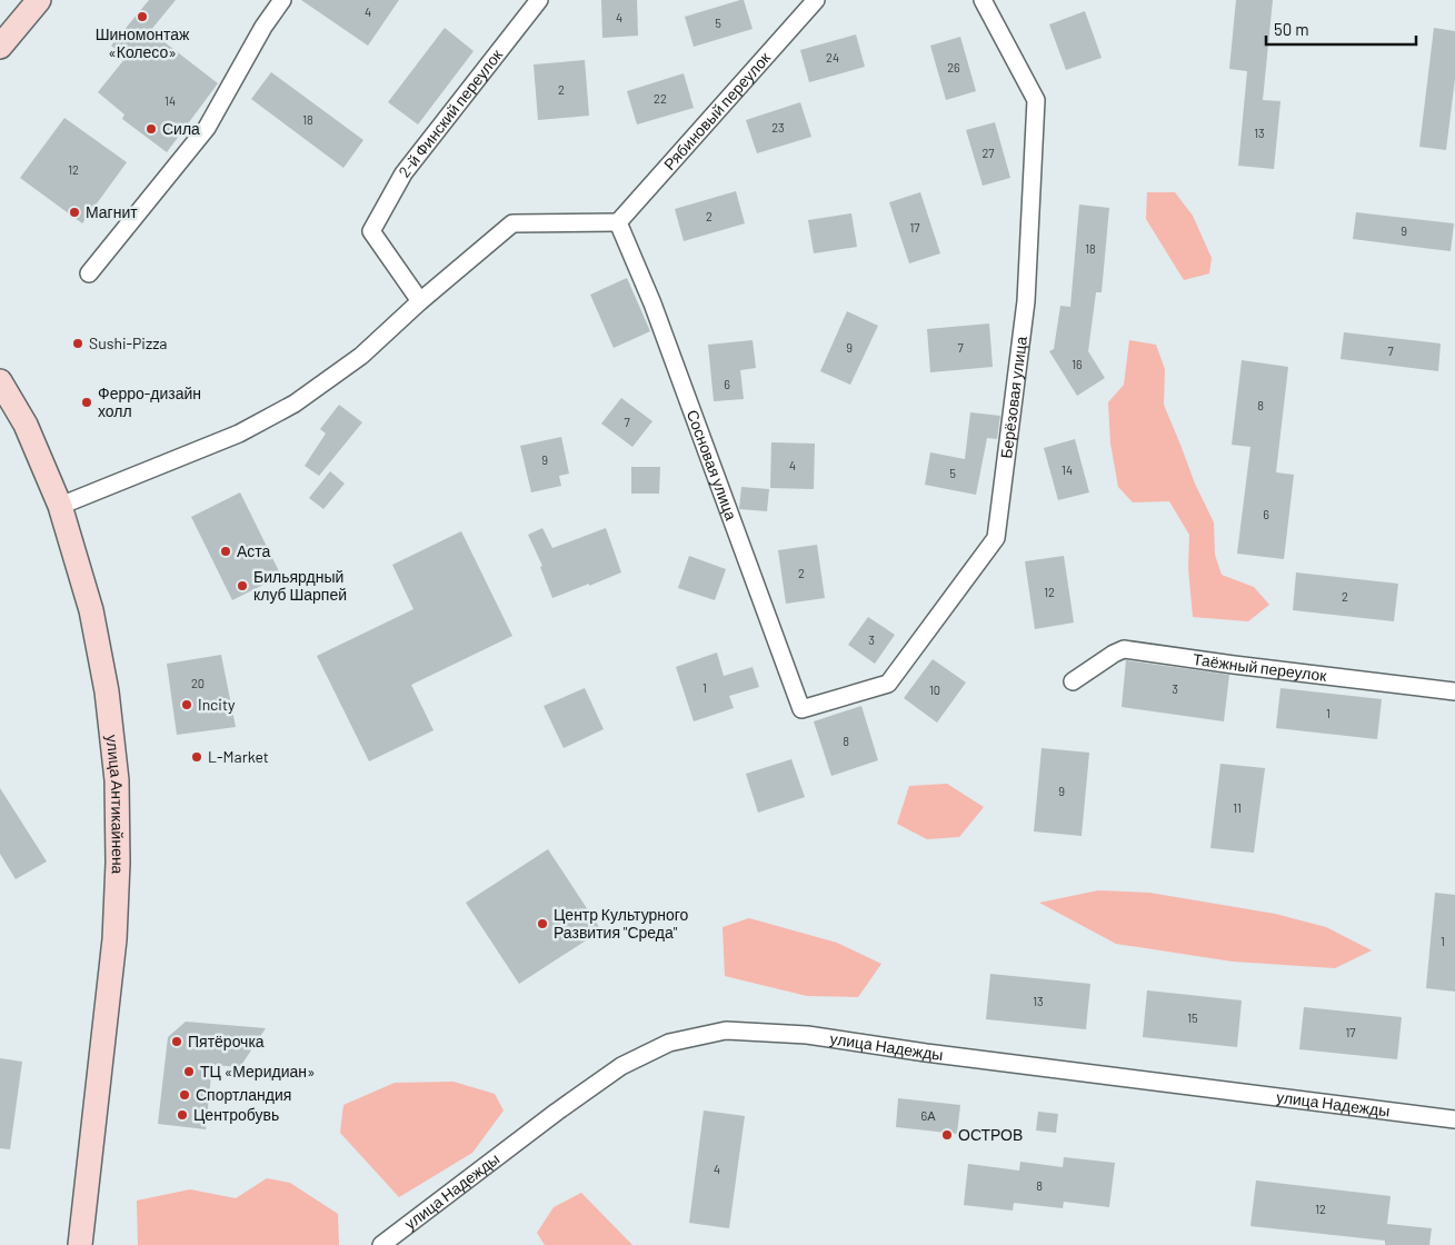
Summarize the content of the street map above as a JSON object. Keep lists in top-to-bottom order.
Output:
{
  "streets": {
    "main road": ["улица Антикайнена"],
    "street": [
      "Рябиновый переулок",
      "2-й Финский переулок",
      "Берёзовая улица",
      "Сосновая улица",
      "Таёжный переулок",
      "улица Надежды"
    ]
  },
  "crossings": [
    ["Рябиновый переулок", "Сосновая улица"],
    ["Берёзовая улица", "Сосновая улица"]
  ],
  "places": [
    "Шиномонтаж «Колесо»",
    "Сила",
    "Магнит",
    "Sushi-Pizza",
    "Ферро-дизайн холл",
    "Аста",
    "Бильярдный клуб Шарпей",
    "Incity",
    "L-Market",
    "Центр Культурного Развития \"Среда\"",
    "Пятёрочка",
    "ТЦ «Меридиан»",
    "Спортландия",
    "Центробувь",
    "ОСТРОВ"
  ],
  "house_numbers": [
    "4",
    "4",
    "5",
    "24",
    "26",
    "2",
    "22",
    "14",
    "18",
    "23",
    "13",
    "27",
    "12",
    "2",
    "17",
    "9",
    "18",
    "9",
    "7",
    "7",
    "16",
    "6",
    "8",
    "7",
    "9",
    "4",
    "14",
    "5",
    "6",
    "2",
    "12",
    "2",
    "3",
    "20",
    "1",
    "3",
    "10",
    "1",
    "8",
    "9",
    "11",
    "1",
    "13",
    "15",
    "17",
    "6А",
    "4",
    "8",
    "12"
  ],
  "scale_bar": "50 m"
}
